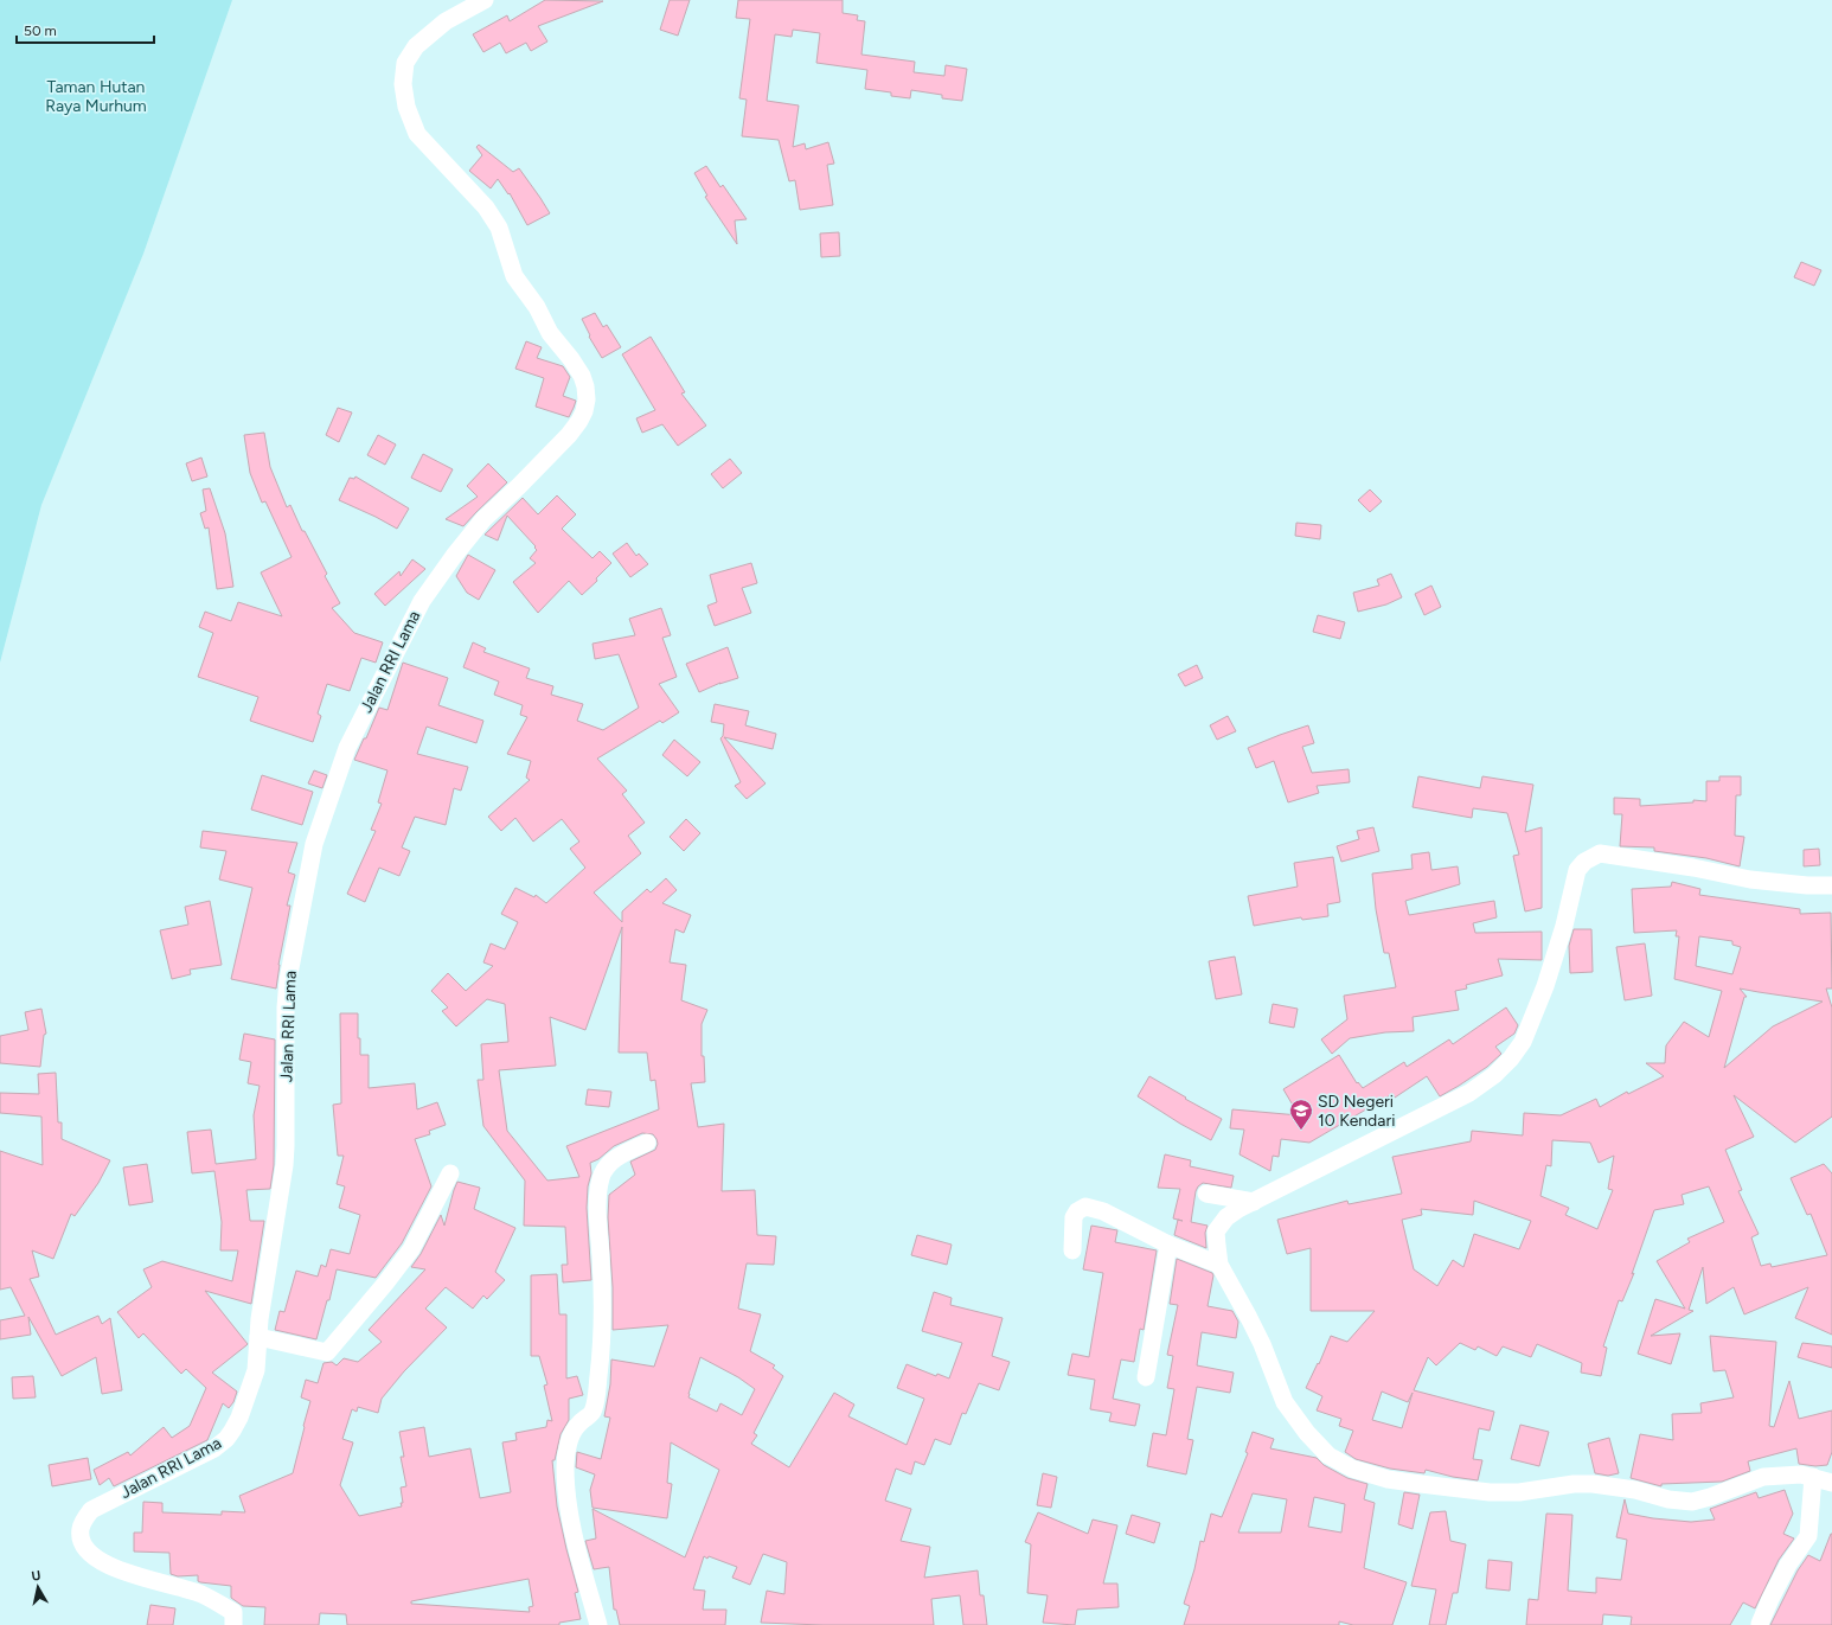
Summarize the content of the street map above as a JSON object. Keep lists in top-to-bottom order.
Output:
{
  "streets": {
    "street": ["Jalan RRI Lama"]
  },
  "parks": ["Taman Hutan Raya Murhum"],
  "places": {
    "school or university": ["SD Negeri 10 Kendari"]
  },
  "scale_bar": "50 m",
  "north": "top"
}
